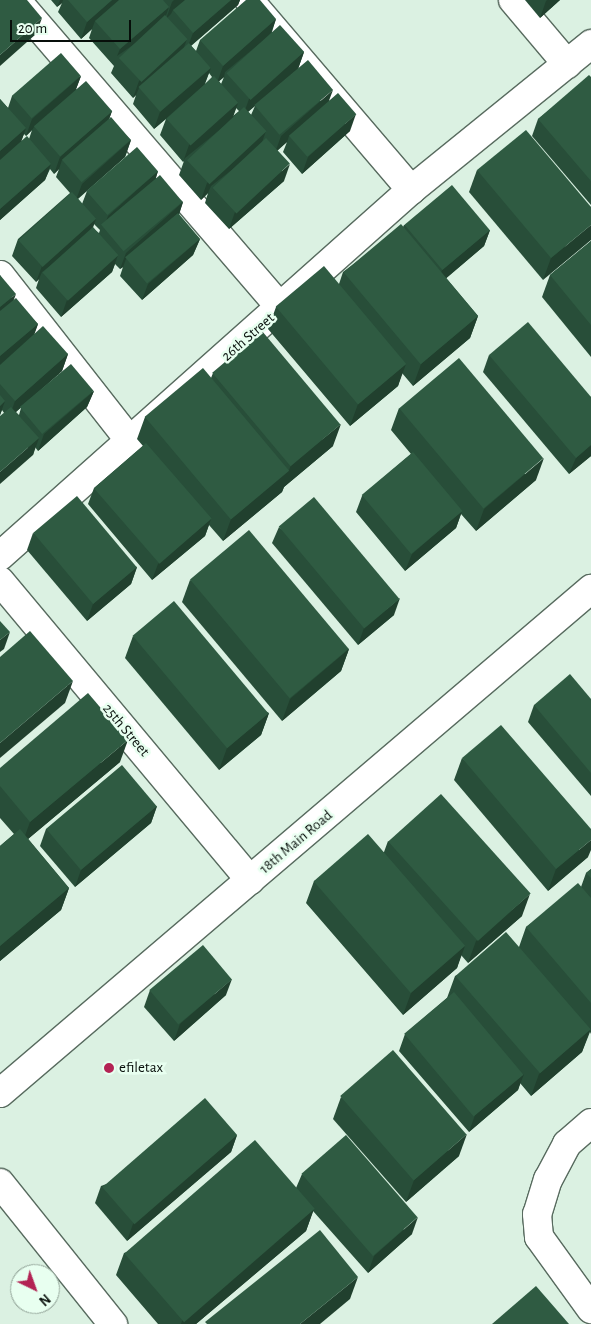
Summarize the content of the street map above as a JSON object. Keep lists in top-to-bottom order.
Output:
{
  "streets": {
    "street": ["26th Street", "25th Street", "18th Main Road"]
  },
  "crossings": [
    ["25th Street", "18th Main Road"]
  ],
  "places": ["efiletax"],
  "scale_bar": "20 m",
  "north": "bottom right"
}
